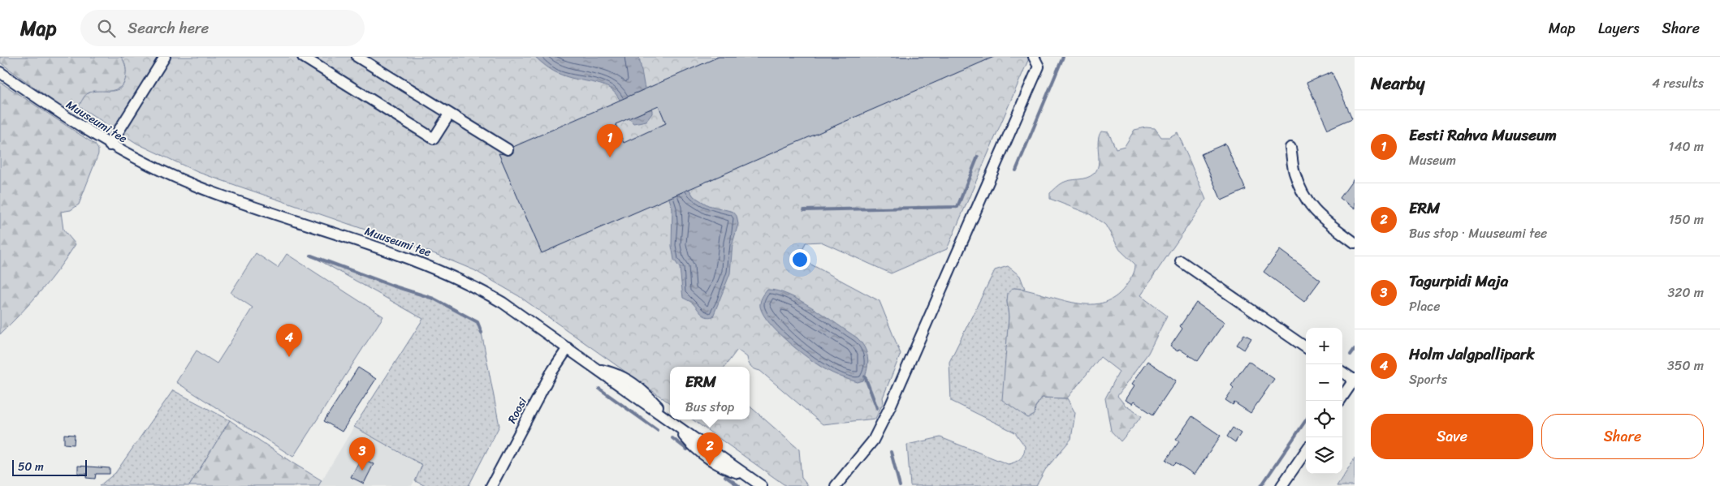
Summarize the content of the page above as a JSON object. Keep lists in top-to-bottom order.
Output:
{
  "streets": {
    "street": ["Muuseumi tee", "Roosi"]
  },
  "crossings": [
    ["Muuseumi tee", "Roosi"]
  ],
  "scale_bar": "50 m",
  "page": {
    "header": "Map",
    "search": "Search here",
    "nav": ["Map", "Layers", "Share"],
    "heading": ["Nearby", "4 results"],
    "list": [
      {
        "mark": "1",
        "name": "Eesti Rahva Muuseum",
        "note": "Museum",
        "value": "140 m"
      },
      {
        "mark": "2",
        "name": "ERM",
        "note": "Bus stop · Muuseumi tee",
        "value": "150 m"
      },
      {
        "mark": "3",
        "name": "Tagurpidi Maja",
        "note": "Place",
        "value": "320 m"
      },
      {
        "mark": "4",
        "name": "Holm Jalgpallipark",
        "note": "Sports",
        "value": "350 m"
      }
    ],
    "pins": [
      "1",
      "4",
      "2",
      "3"
    ],
    "map_buttons": ["+", "−"],
    "popup": ["ERM", "Bus stop"],
    "buttons": ["Save", "Share"],
    "scale": "50 m"
  }
}
